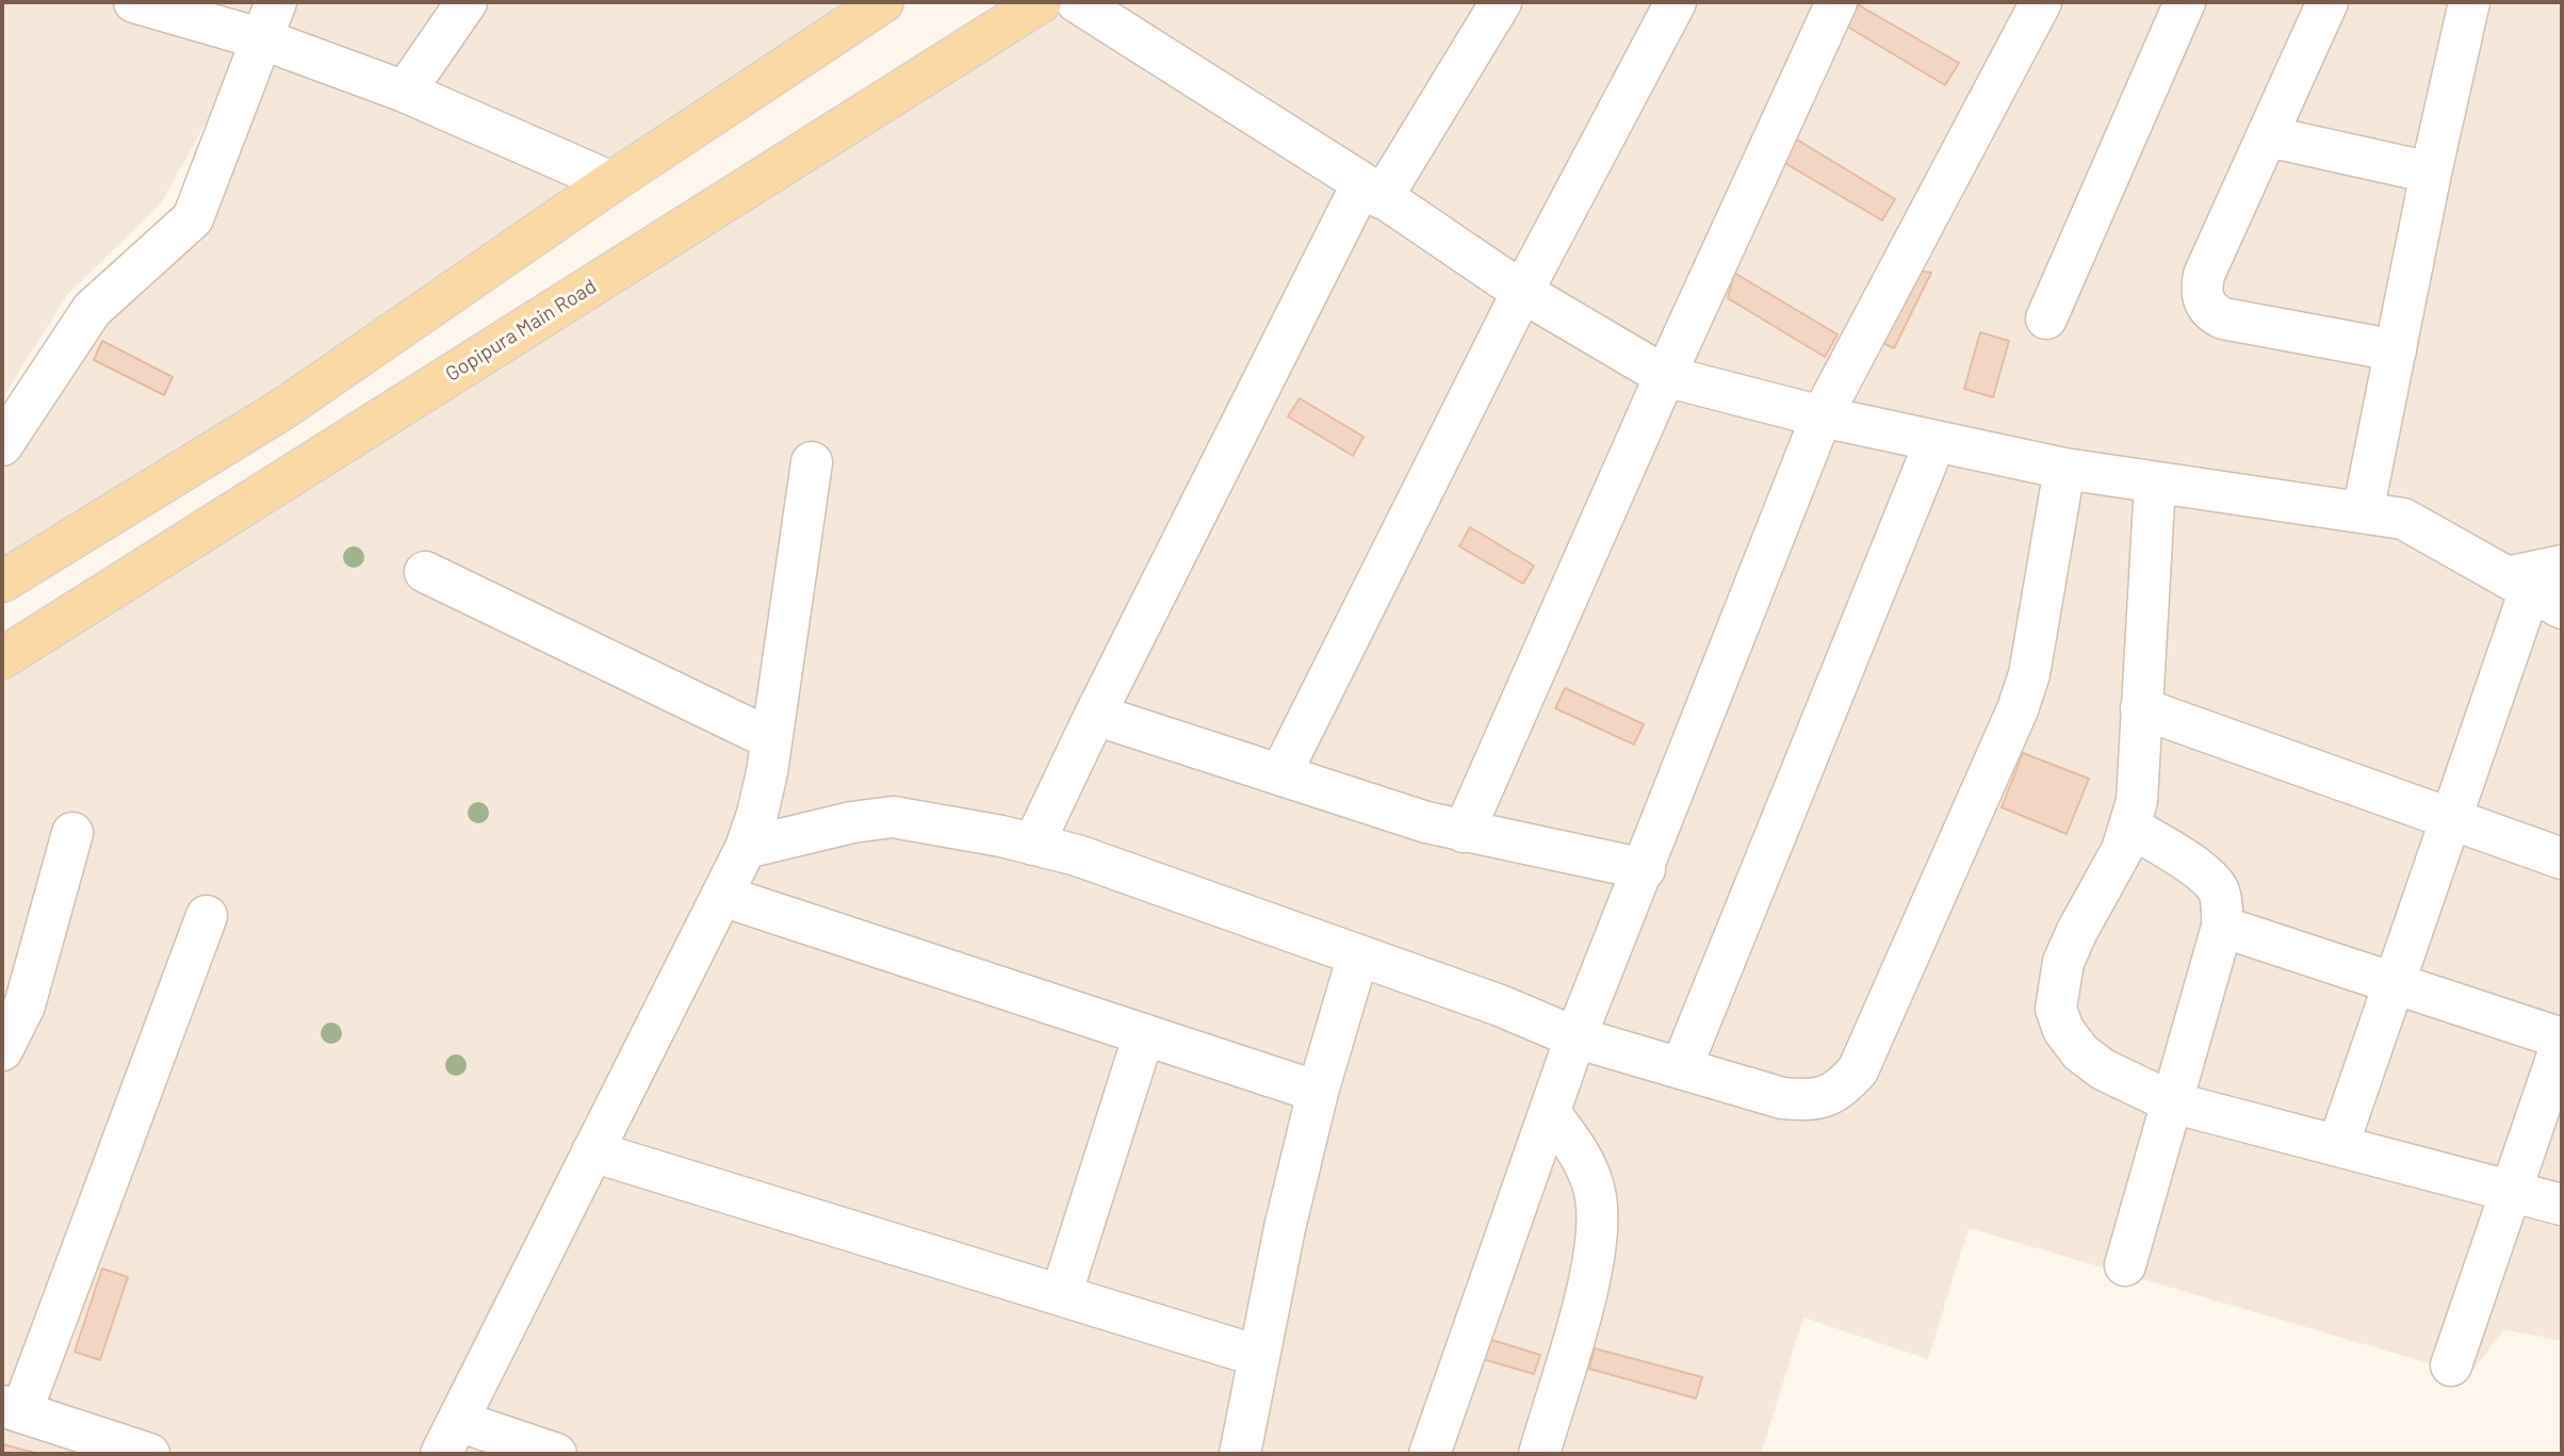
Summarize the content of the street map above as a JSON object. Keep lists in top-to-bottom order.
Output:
{
  "streets": {
    "main road": ["Gopipura Main Road"]
  }
}
